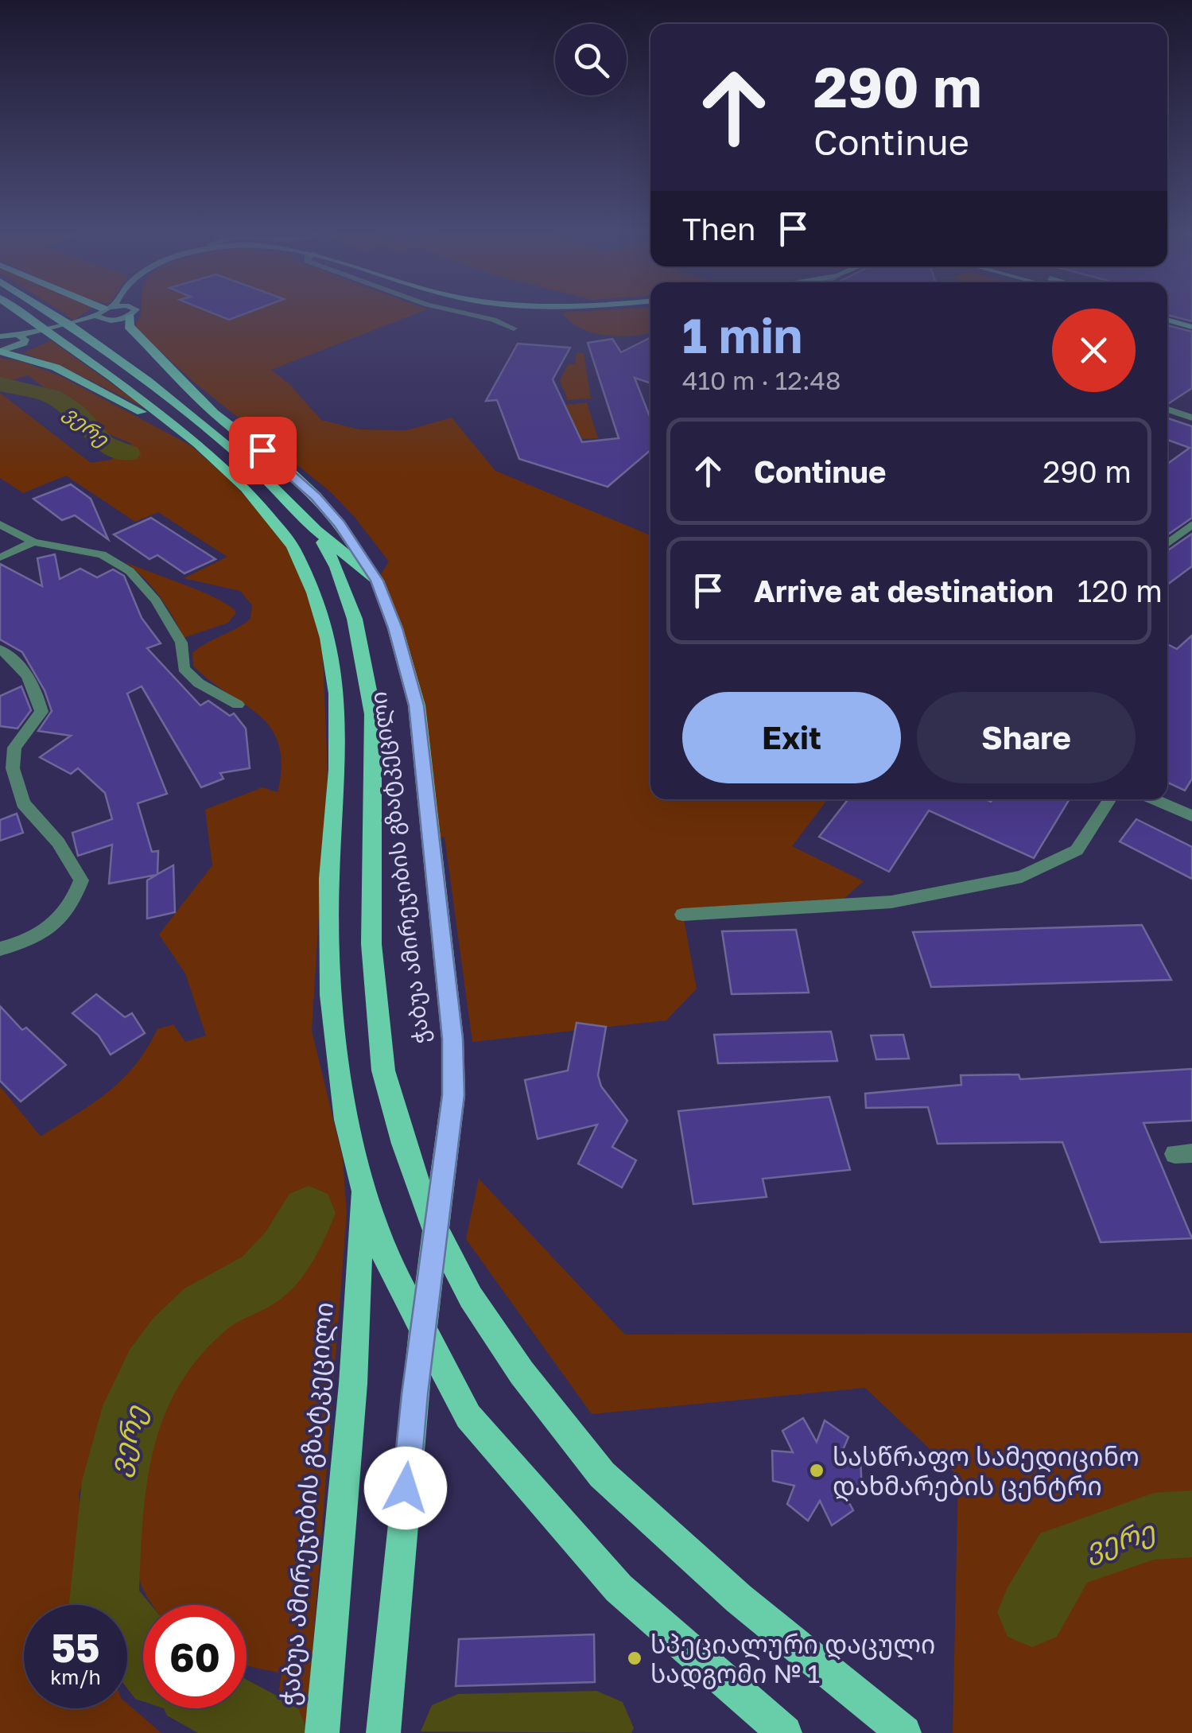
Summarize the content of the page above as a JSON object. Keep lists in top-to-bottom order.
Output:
{
  "streets": {
    "main road": ["ჭაბუა ამირეჯიბის გზატკეცილი"]
  },
  "water": ["ვერე"],
  "places": ["სასწრაფო სამედიცინო დახმარების ცენტრი", "სპეციალური დაცული სადგომი № 1"],
  "page": {
    "turn": ["290 m", "Continue"],
    "then": "Then",
    "heading": ["1 min", "410 m · 12:48"],
    "list": [
      {
        "name": "Continue",
        "value": "290 m"
      },
      {
        "name": "Arrive at destination",
        "value": "120 m"
      }
    ],
    "buttons": ["Exit", "Share"],
    "speed": "55 km/h",
    "limit": "60"
  }
}
